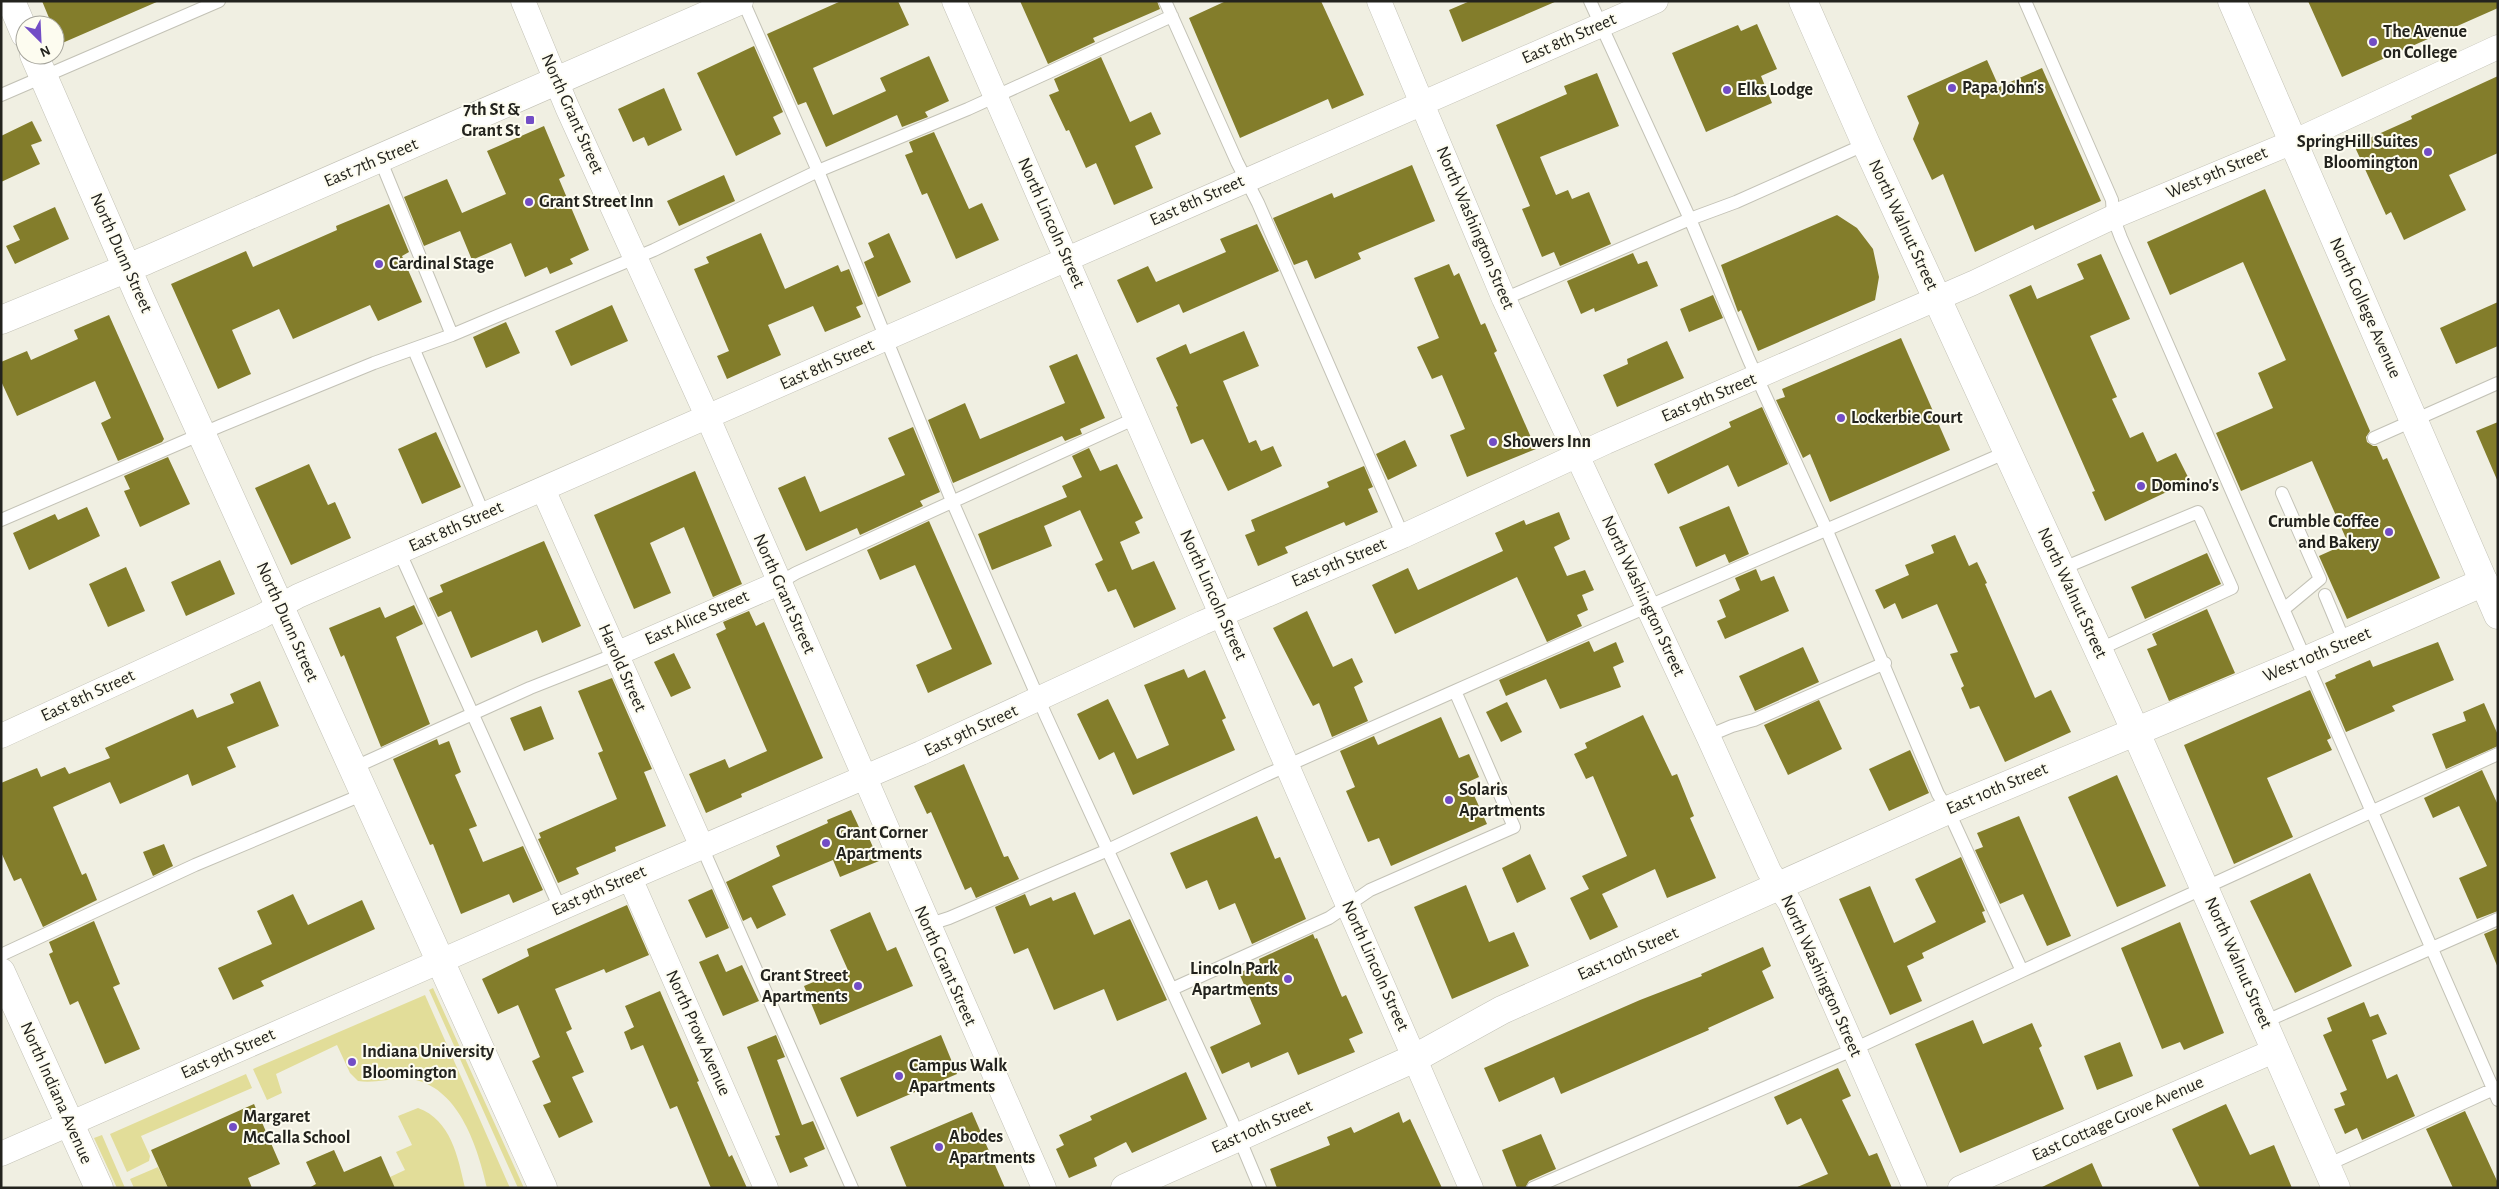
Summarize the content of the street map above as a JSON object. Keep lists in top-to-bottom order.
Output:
{
  "streets": {
    "street": [
      "East 8th Street",
      "North Grant Street",
      "East 7th Street",
      "West 9th Street",
      "North Lincoln Street",
      "North Walnut Street",
      "North Washington Street",
      "North Dunn Street",
      "North College Avenue",
      "East 9th Street",
      "East Alice Street",
      "West 10th Street",
      "Harold Street",
      "East 10th Street",
      "North Prow Avenue",
      "North Indiana Avenue",
      "East Cottage Grove Avenue"
    ]
  },
  "crossings": [
    ["East 8th Street", "North Grant Street"],
    ["East 8th Street", "North Lincoln Street"],
    ["East 8th Street", "North Washington Street"],
    ["East 8th Street", "North Dunn Street"],
    ["East 8th Street", "Harold Street"],
    ["North Grant Street", "East 7th Street"],
    ["North Grant Street", "East 9th Street"],
    ["North Grant Street", "East Alice Street"],
    ["East 7th Street", "North Dunn Street"],
    ["West 9th Street", "North Walnut Street"],
    ["West 9th Street", "North College Avenue"],
    ["West 9th Street", "East 9th Street"],
    ["North Lincoln Street", "East 9th Street"],
    ["North Lincoln Street", "East 10th Street"],
    ["North Walnut Street", "East 9th Street"],
    ["North Walnut Street", "West 10th Street"],
    ["North Walnut Street", "East 10th Street"],
    ["North Walnut Street", "East Cottage Grove Avenue"],
    ["North Washington Street", "East 9th Street"],
    ["North Washington Street", "East 10th Street"],
    ["North Dunn Street", "East 9th Street"],
    ["North College Avenue", "West 10th Street"],
    ["East 9th Street", "Harold Street"],
    ["East 9th Street", "North Prow Avenue"],
    ["East 9th Street", "North Indiana Avenue"],
    ["East Alice Street", "Harold Street"],
    ["West 10th Street", "East 10th Street"]
  ],
  "places": {
    "other": [
      "The Avenue on College",
      "Papa John's",
      "Elks Lodge",
      "SpringHill Suites Bloomington",
      "Grant Street Inn",
      "Cardinal Stage",
      "Lockerbie Court",
      "Showers Inn",
      "Domino's",
      "Crumble Coffee and Bakery",
      "Solaris Apartments",
      "Grant Corner Apartments",
      "Lincoln Park Apartments",
      "Grant Street Apartments",
      "Indiana University Bloomington",
      "Campus Walk Apartments",
      "Margaret McCalla School",
      "Abodes Apartments"
    ],
    "transit": ["7th St & Grant St"]
  },
  "north": "bottom right"
}
